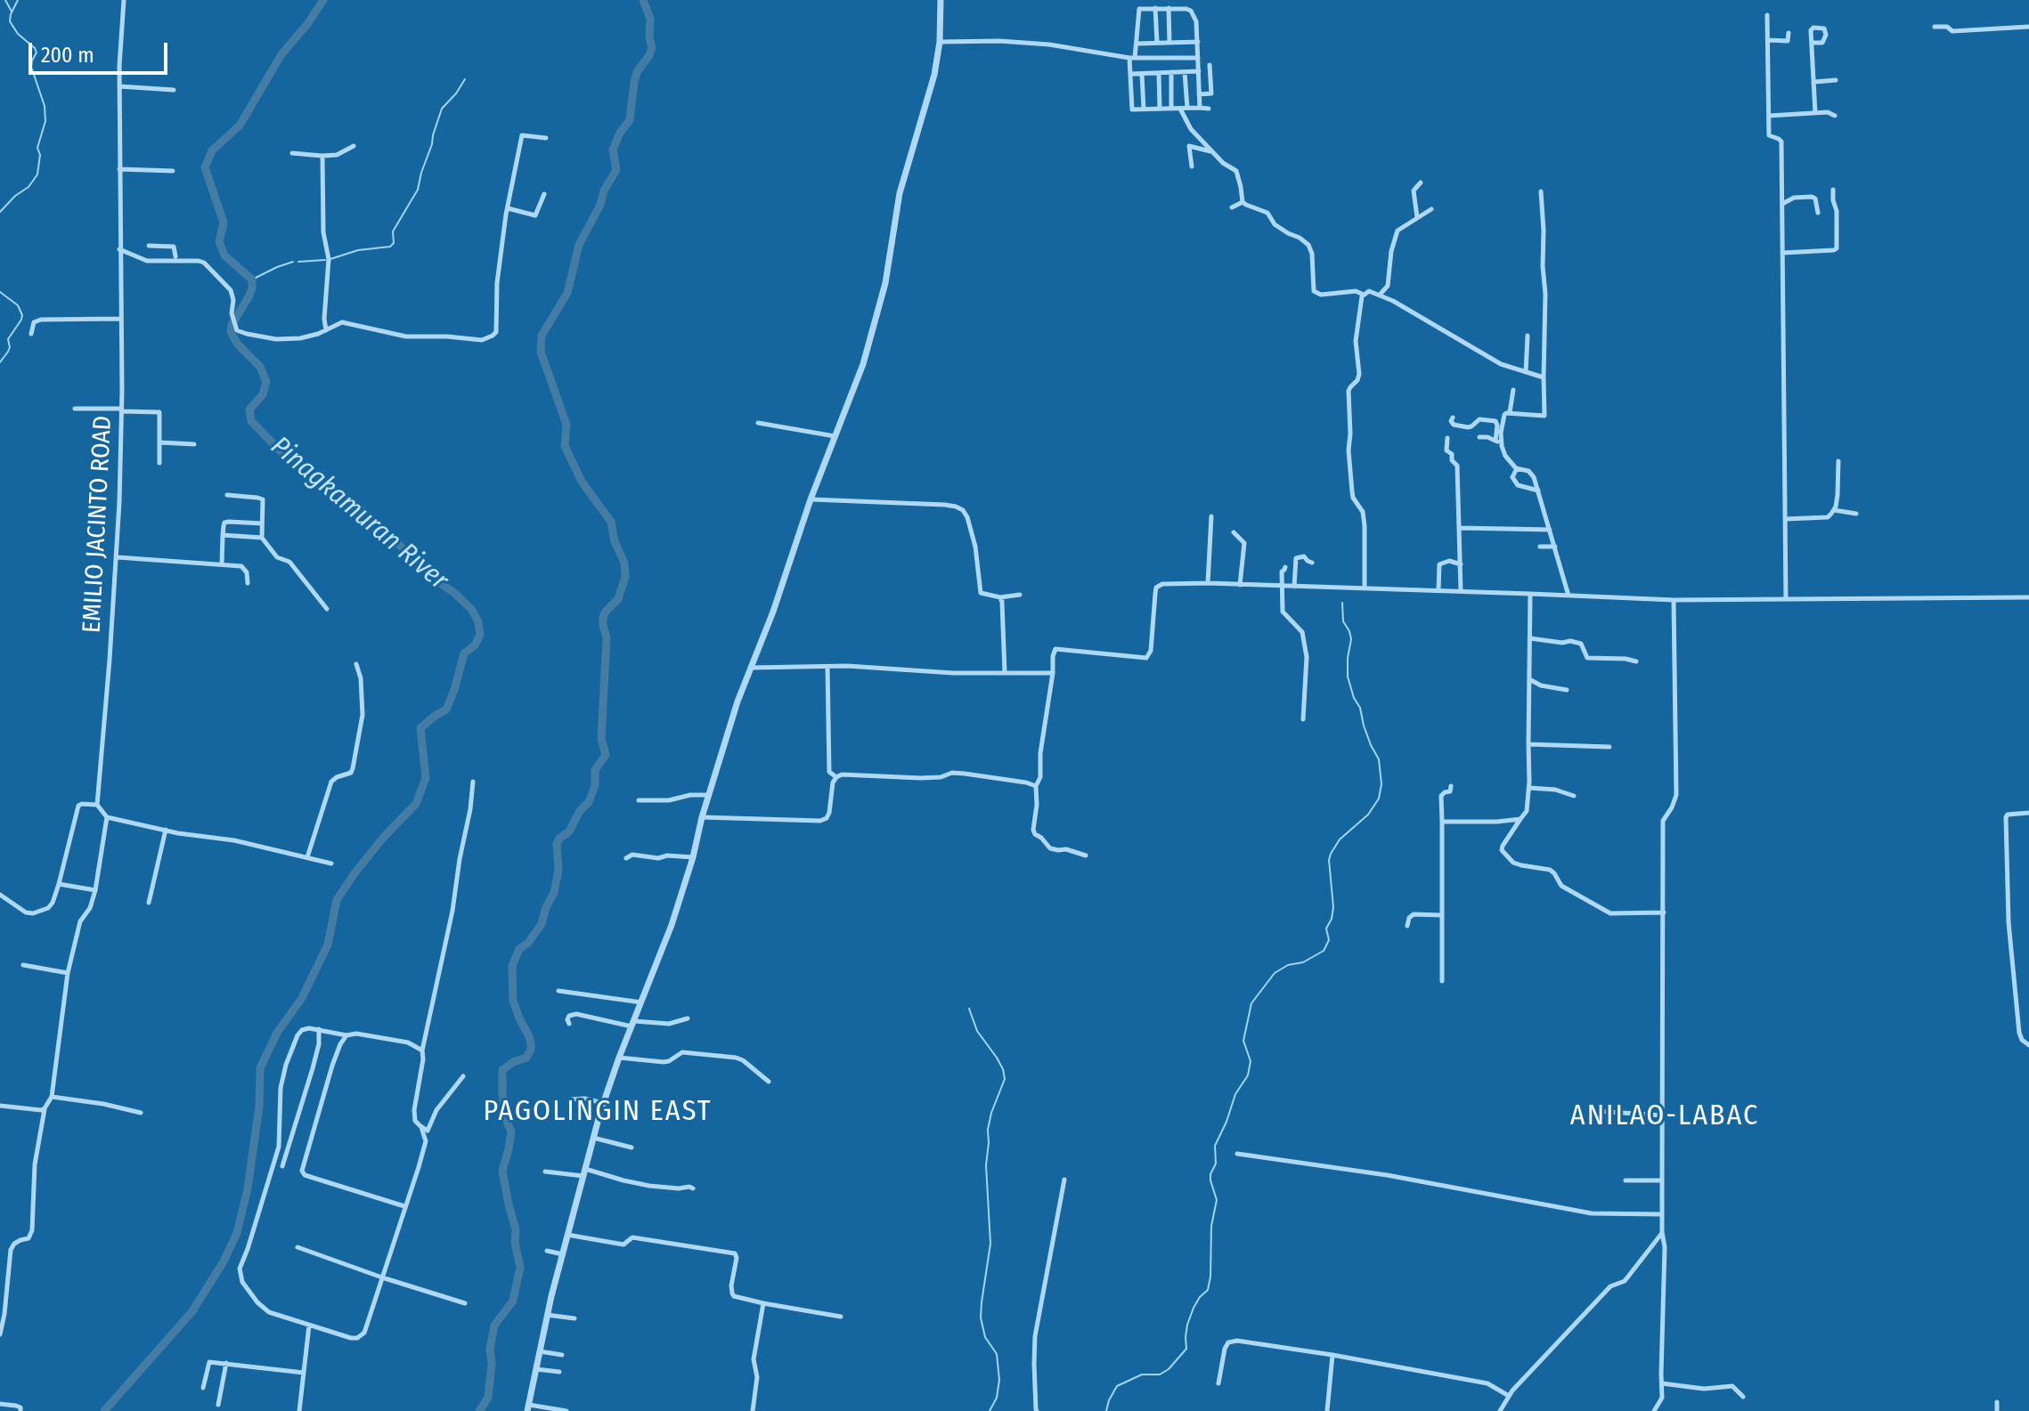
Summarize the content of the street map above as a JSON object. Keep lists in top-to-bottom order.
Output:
{
  "streets": {
    "street": ["EMILIO JACINTO ROAD"]
  },
  "districts": ["PAGOLINGIN EAST", "ANILAO-LABAC"],
  "water": ["Pinagkamuran River"],
  "scale_bar": "200 m"
}
